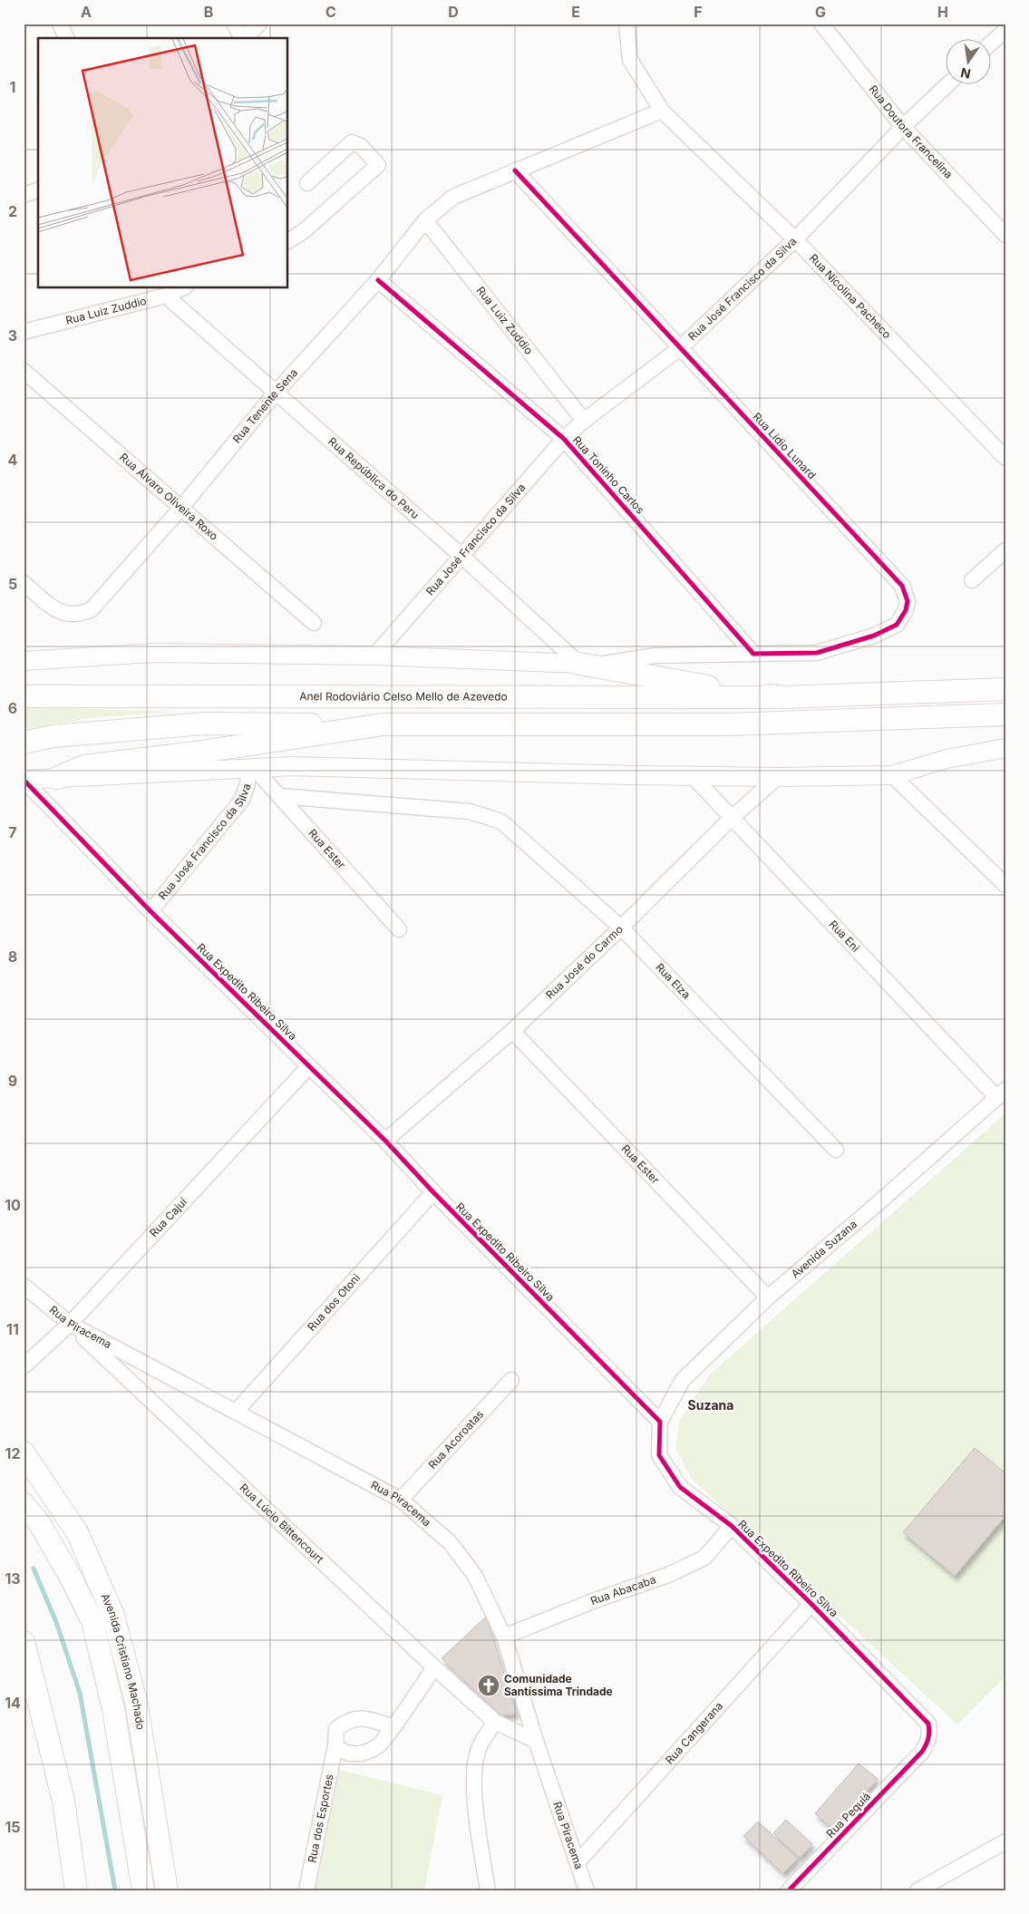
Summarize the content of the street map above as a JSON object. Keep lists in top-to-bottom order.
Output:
{
  "streets": {
    "highway": ["Anel Rodoviário Celso Mello de Azevedo", "Avenida Cristiano Machado"],
    "street": [
      "Rua Doutora Francelina",
      "Rua José Francisco da Silva",
      "Rua Nicolina Pacheco",
      "Rua Luiz Zuddio",
      "Rua Tenente Sena",
      "Rua Lídio Lunard",
      "Rua Toninho Carlos",
      "Rua República do Peru",
      "Rua Álvaro Oliveira Roxo",
      "Rua Ester",
      "Rua Eni",
      "Rua José do Carmo",
      "Rua Elza",
      "Rua Expedito Ribeiro Silva",
      "Rua Cajuí",
      "Avenida Suzana",
      "Rua dos Otoni",
      "Rua Piracema",
      "Rua Acoroatas",
      "Rua Lúcio Bittencourt",
      "Rua Abacaba",
      "Rua Cangerana",
      "Rua Pequiá",
      "Rua dos Esportes"
    ]
  },
  "crossings": [
    ["Rua Doutora Francelina", "Rua José Francisco da Silva"],
    ["Rua José Francisco da Silva", "Rua Nicolina Pacheco"],
    ["Rua José Francisco da Silva", "Rua Luiz Zuddio"],
    ["Rua José Francisco da Silva", "Rua Lídio Lunard"],
    ["Rua José Francisco da Silva", "Rua Toninho Carlos"],
    ["Rua José Francisco da Silva", "Rua República do Peru"],
    ["Rua José Francisco da Silva", "Rua Ester"],
    ["Rua José Francisco da Silva", "Rua Expedito Ribeiro Silva"],
    ["Rua Luiz Zuddio", "Rua Tenente Sena"],
    ["Rua Luiz Zuddio", "Rua República do Peru"],
    ["Rua Tenente Sena", "Rua Lídio Lunard"],
    ["Rua Tenente Sena", "Rua Toninho Carlos"],
    ["Rua Tenente Sena", "Rua República do Peru"],
    ["Rua Tenente Sena", "Rua Álvaro Oliveira Roxo"],
    ["Rua Lídio Lunard", "Rua Toninho Carlos"],
    ["Rua Lídio Lunard", "Rua República do Peru"],
    ["Rua Ester", "Rua José do Carmo"],
    ["Rua Ester", "Rua Elza"],
    ["Rua Ester", "Avenida Suzana"],
    ["Rua Eni", "Rua José do Carmo"],
    ["Rua Eni", "Avenida Suzana"],
    ["Rua José do Carmo", "Rua Elza"],
    ["Rua José do Carmo", "Rua Expedito Ribeiro Silva"],
    ["Rua Expedito Ribeiro Silva", "Rua Cajuí"],
    ["Rua Expedito Ribeiro Silva", "Avenida Suzana"],
    ["Rua Expedito Ribeiro Silva", "Rua dos Otoni"],
    ["Rua Expedito Ribeiro Silva", "Rua Abacaba"],
    ["Rua Expedito Ribeiro Silva", "Rua Cangerana"],
    ["Rua Expedito Ribeiro Silva", "Rua Pequiá"],
    ["Rua Cajuí", "Rua Piracema"],
    ["Rua Cajuí", "Rua Lúcio Bittencourt"],
    ["Rua dos Otoni", "Rua Piracema"],
    ["Rua Piracema", "Rua Acoroatas"],
    ["Rua Piracema", "Rua Lúcio Bittencourt"],
    ["Rua Piracema", "Rua Abacaba"],
    ["Rua Piracema", "Rua Cangerana"]
  ],
  "districts": ["Suzana"],
  "places": {
    "church": ["Comunidade Santíssima Trindade"]
  },
  "north": "bottom",
  "grid": {
    "columns": [
      "A",
      "B",
      "C",
      "D",
      "E",
      "F",
      "G",
      "H"
    ],
    "rows": [
      "1",
      "2",
      "3",
      "4",
      "5",
      "6",
      "7",
      "8",
      "9",
      "10",
      "11",
      "12",
      "13",
      "14",
      "15"
    ]
  }
}
